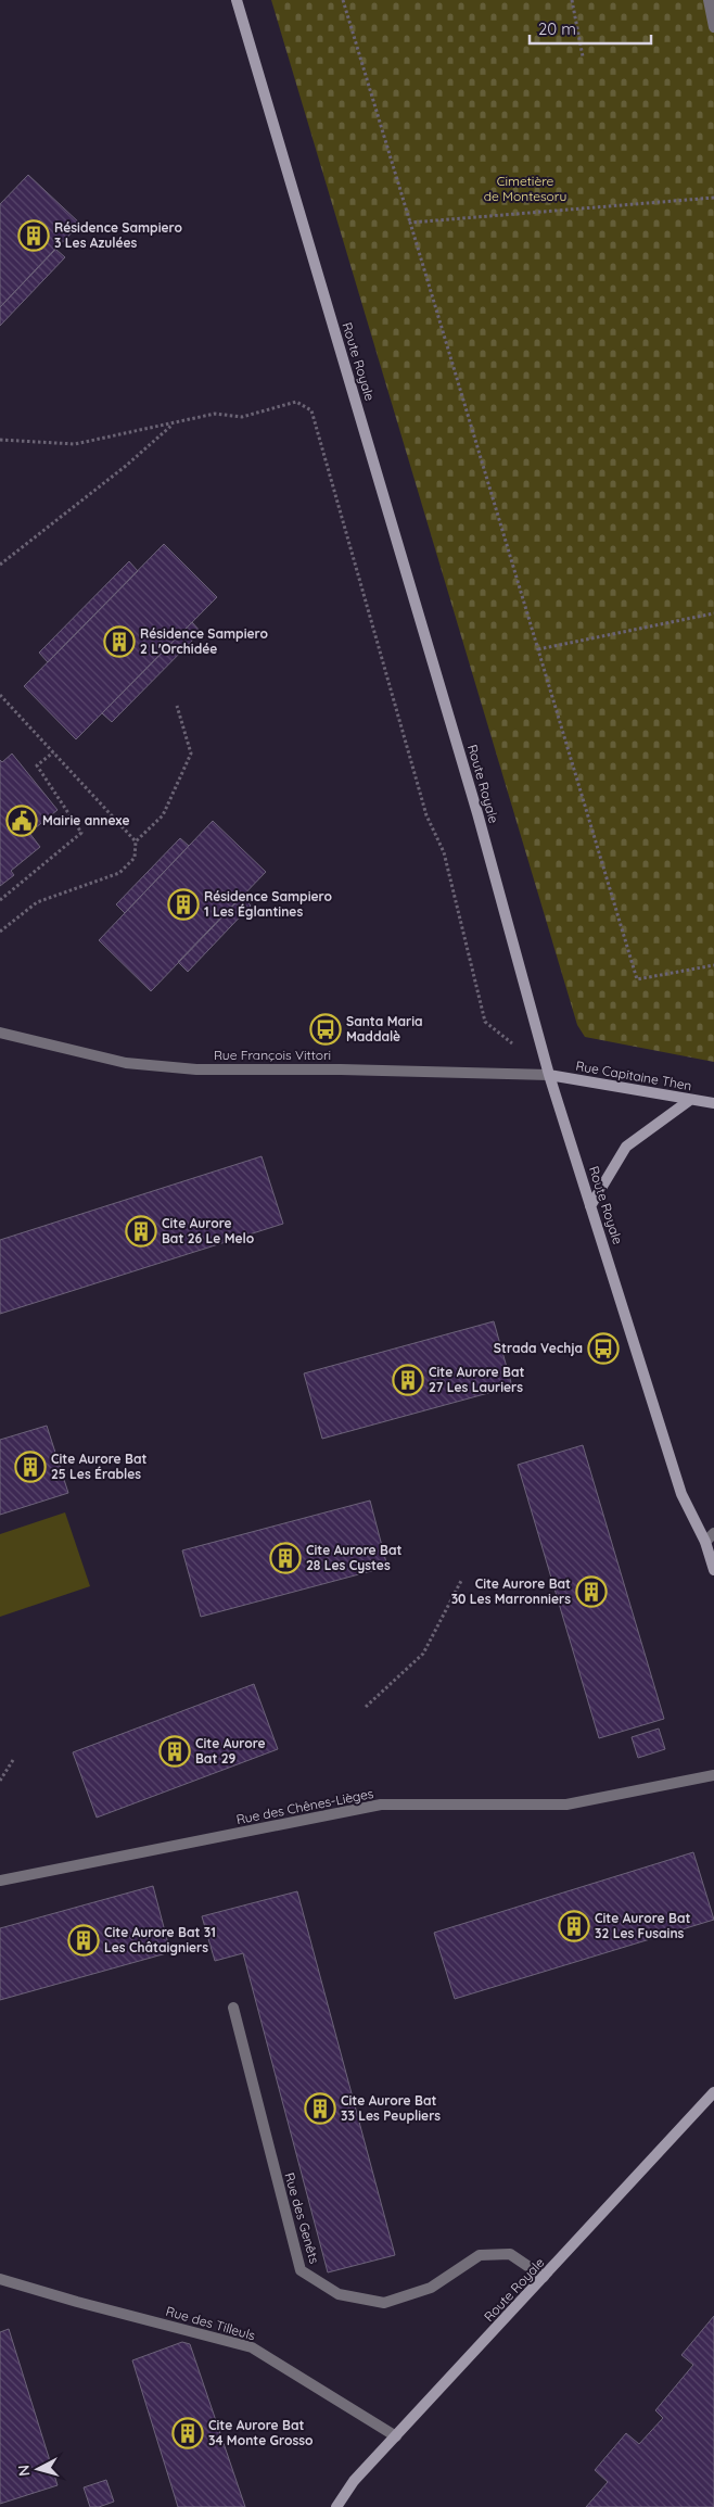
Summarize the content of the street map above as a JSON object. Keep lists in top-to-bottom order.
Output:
{
  "streets": {
    "main road": ["Route Royale", "Rue Capitaine Then"],
    "street": [
      "Rue François Vittori",
      "Rue des Chênes-Lièges",
      "Rue des Genêts",
      "Rue des Tilleuls"
    ]
  },
  "crossings": [
    ["Route Royale", "Rue François Vittori"],
    ["Route Royale", "Rue Capitaine Then"],
    ["Route Royale", "Rue des Genêts"],
    ["Route Royale", "Rue des Tilleuls"],
    ["Rue François Vittori", "Rue Capitaine Then"]
  ],
  "parks": ["Cimetière de Montesoru"],
  "places": {
    "building": [
      "Résidence Sampiero 3 Les Azulées",
      "Résidence Sampiero 2 L'Orchidée",
      "Résidence Sampiero 1 Les Églantines",
      "Cite Aurore Bat 26 Le Melo",
      "Cite Aurore Bat 27 Les Lauriers",
      "Cite Aurore Bat 25 Les Érables",
      "Cite Aurore Bat 28 Les Cystes",
      "Cite Aurore Bat 30 Les Marronniers",
      "Cite Aurore Bat 29",
      "Cite Aurore Bat 32 Les Fusains",
      "Cite Aurore Bat 31 Les Châtaigniers",
      "Cite Aurore Bat 33 Les Peupliers",
      "Cite Aurore Bat 34 Monte Grosso"
    ],
    "public building": ["Mairie annexe"],
    "bus stop": ["Santa Maria Maddalè", "Strada Vechja"]
  },
  "scale_bar": "20 m",
  "north": "left"
}
